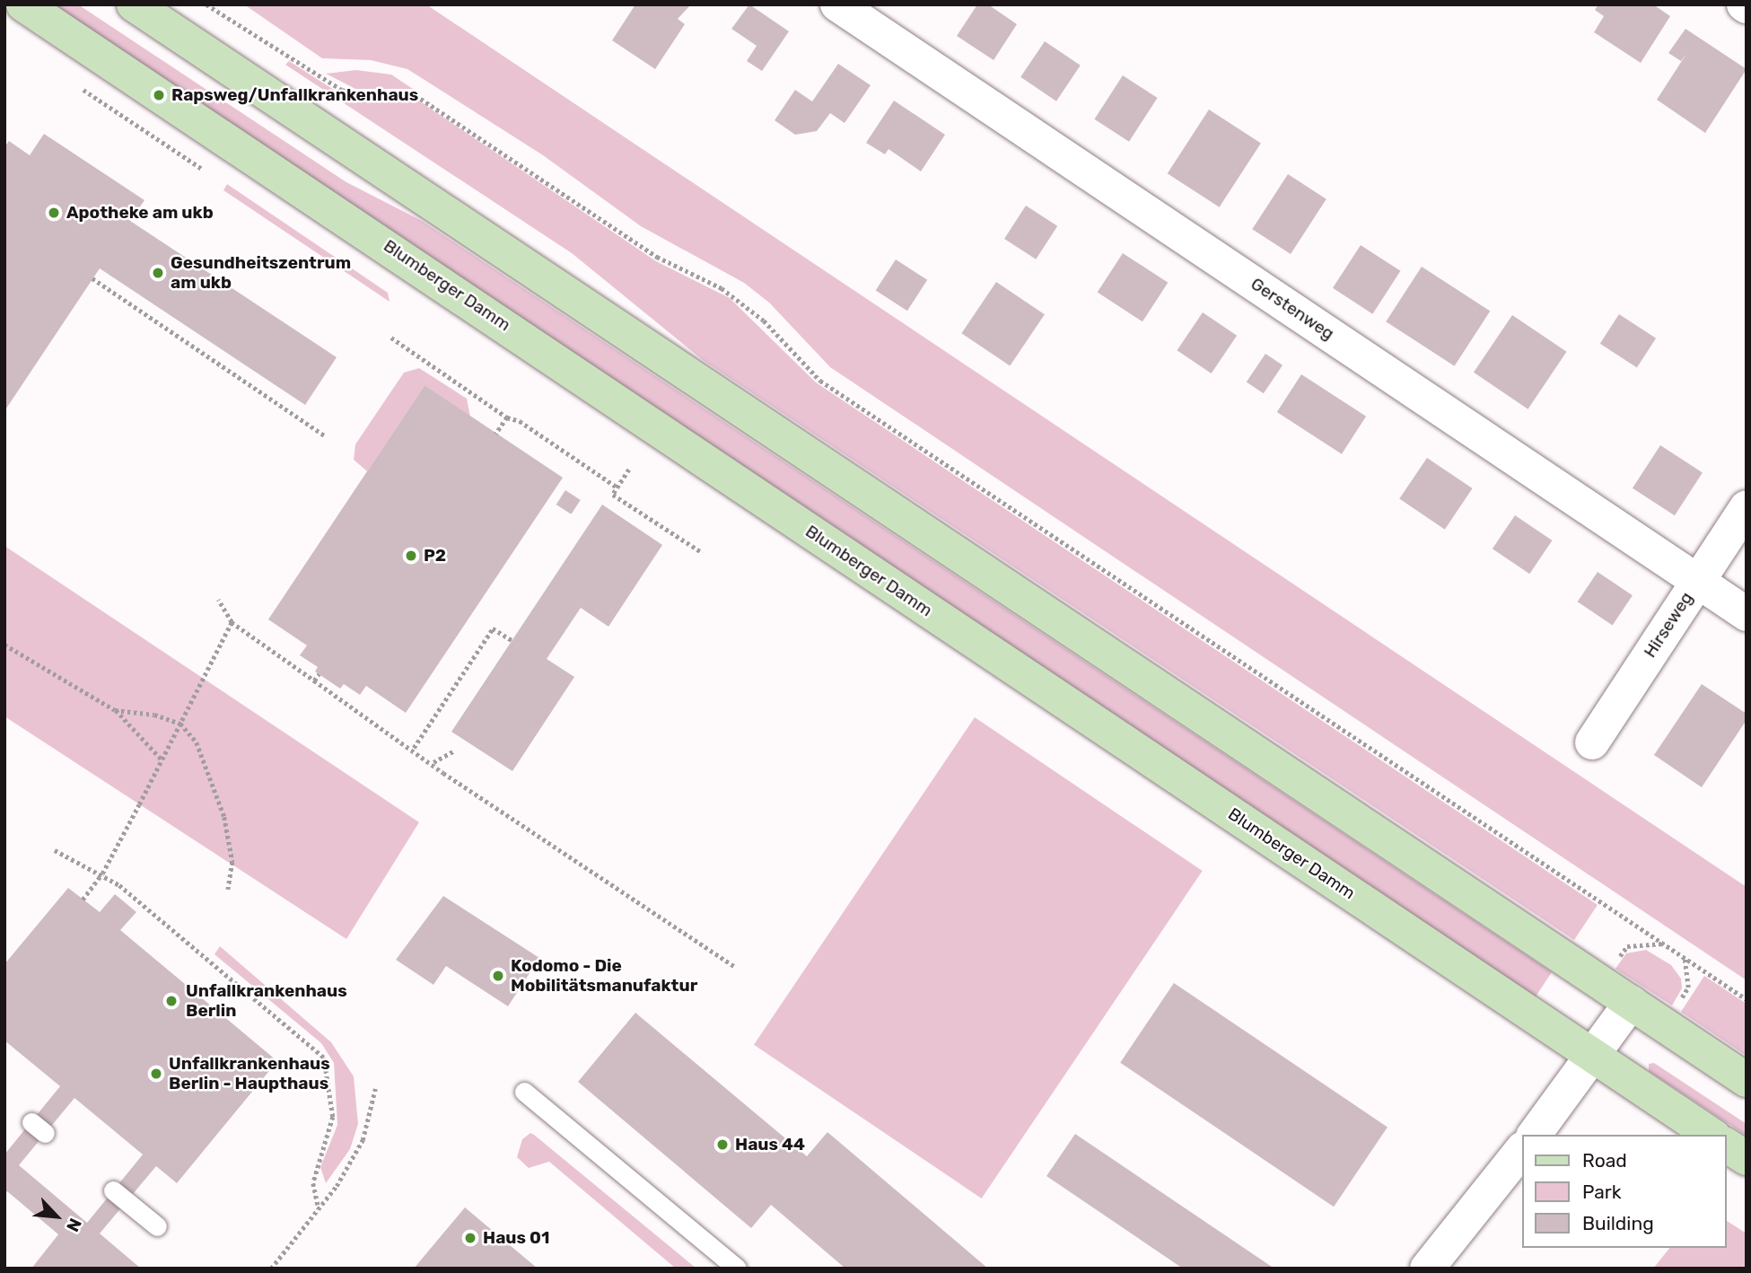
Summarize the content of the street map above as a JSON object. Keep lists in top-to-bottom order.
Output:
{
  "streets": {
    "main road": ["Blumberger Damm"],
    "street": ["Gerstenweg", "Hirseweg"]
  },
  "crossings": [
    ["Gerstenweg", "Hirseweg"]
  ],
  "places": [
    "Rapsweg/Unfallkrankenhaus",
    "Apotheke am ukb",
    "Gesundheitszentrum am ukb",
    "P2",
    "Kodomo - Die Mobilitätsmanufaktur",
    "Unfallkrankenhaus Berlin",
    "Unfallkrankenhaus Berlin - Haupthaus",
    "Haus 44",
    "Haus 01"
  ],
  "legend": ["Road", "Park", "Building"],
  "north": "bottom right"
}
